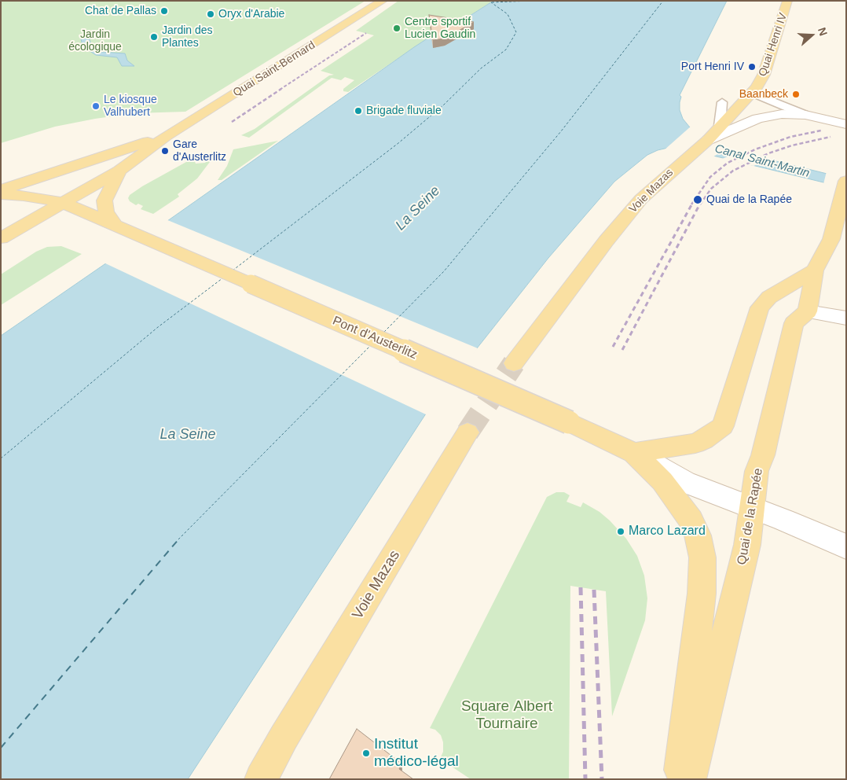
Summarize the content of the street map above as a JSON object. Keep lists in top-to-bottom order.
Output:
{
  "streets": {
    "main road": [
      "Quai Henri IV",
      "Quai Saint-Bernard",
      "Voie Mazas",
      "Pont d'Austerlitz",
      "Quai de la Rapée"
    ]
  },
  "crossings": [
    ["Quai Henri IV", "Voie Mazas"],
    ["Quai Saint-Bernard", "Pont d'Austerlitz"],
    ["Pont d'Austerlitz", "Quai de la Rapée"]
  ],
  "water": ["Canal Saint-Martin", "La Seine"],
  "parks": ["Jardin écologique", "Square Albert Tournaire"],
  "places": [
    "Chat de Pallas",
    "Oryx d'Arabie",
    "Centre sportif Lucien Gaudin",
    "Jardin des Plantes",
    "Port Henri IV",
    "Baanbeck",
    "Le kiosque Valhubert",
    "Brigade fluviale",
    "Gare d'Austerlitz",
    "Quai de la Rapée",
    "Marco Lazard",
    "Institut médico-légal"
  ],
  "north": "right"
}
